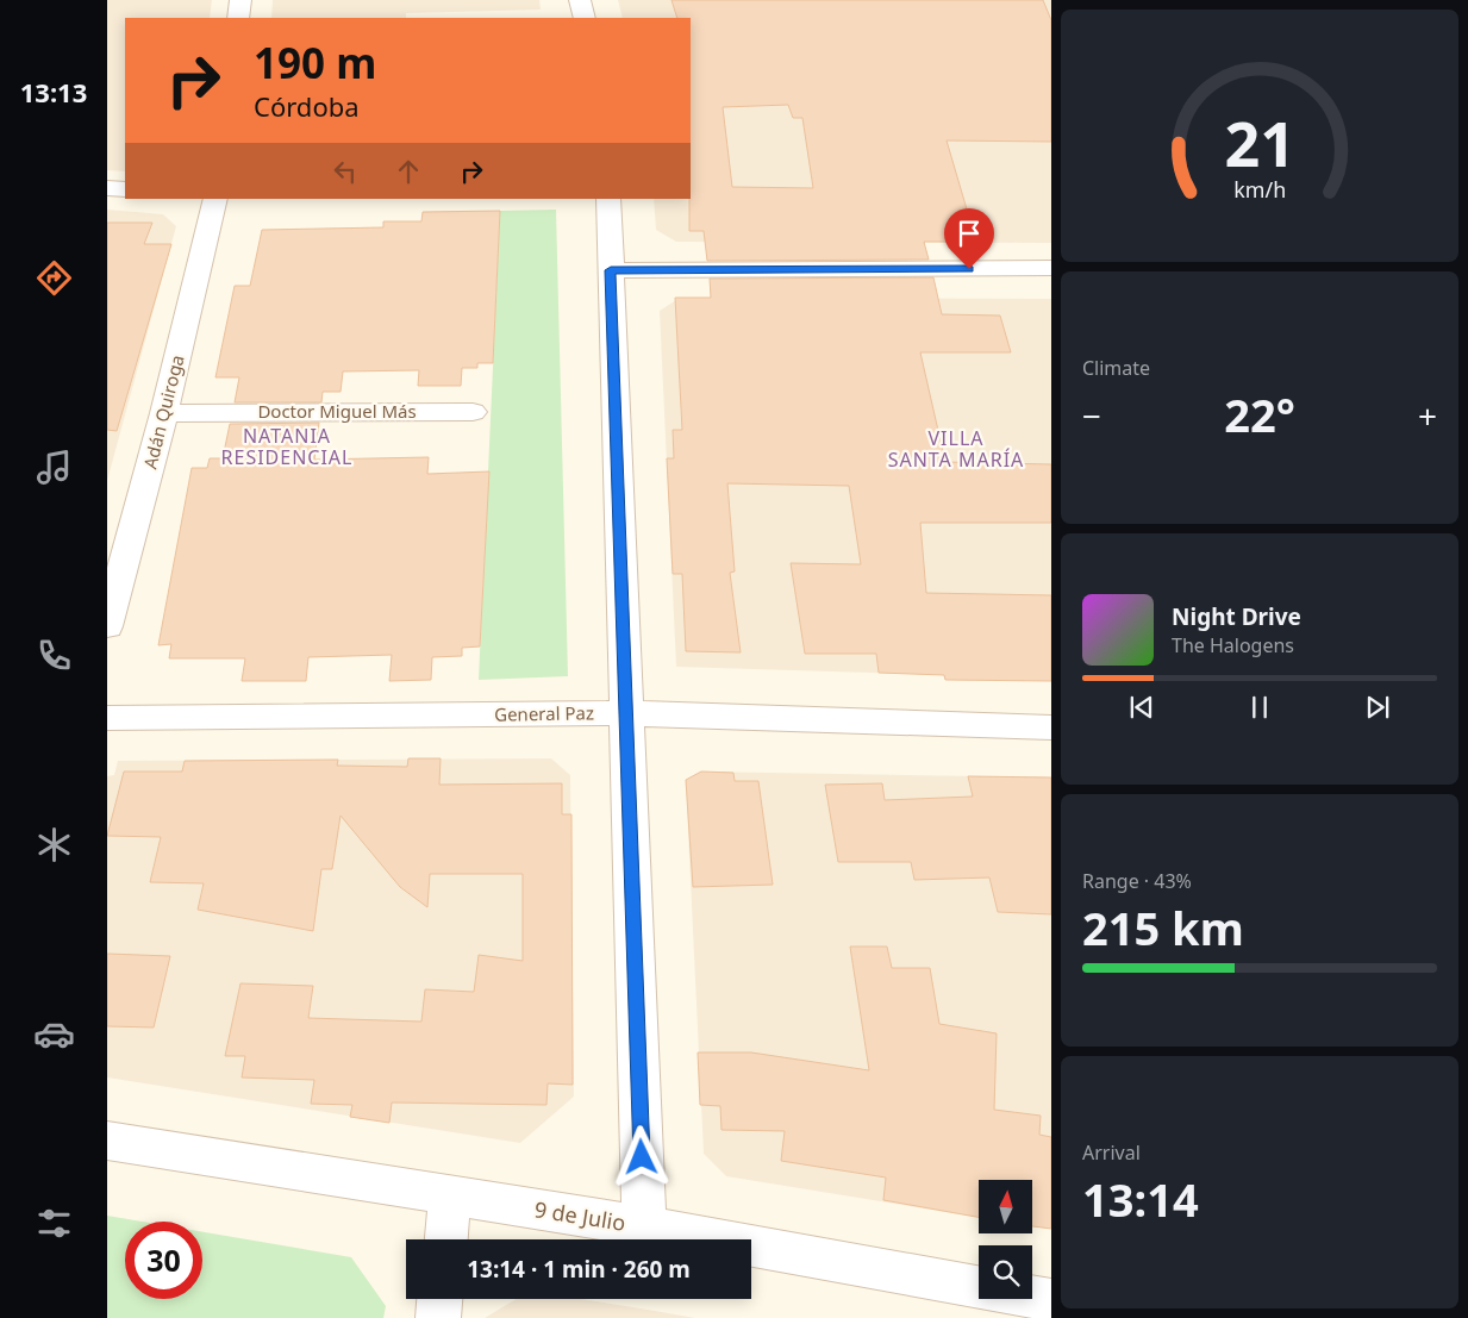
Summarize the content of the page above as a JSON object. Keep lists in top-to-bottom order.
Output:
{
  "streets": {
    "street": [
      "Adán Quiroga",
      "Doctor Miguel Más",
      "General Paz",
      "9 de Julio"
    ]
  },
  "crossings": [
    ["Adán Quiroga", "Doctor Miguel Más"]
  ],
  "districts": ["NATANIA RESIDENCIAL", "VILLA SANTA MARÍA"],
  "north": "top",
  "page": {
    "tabs": "13:13",
    "turn": ["190 m", "Córdoba"],
    "tile": [
      "Climate",
      ["Range · 43%", "215 km"],
      ["Arrival", "13:14"]
    ],
    "heat": ["−", "22°", "+"],
    "song": ["Night Drive", "The Halogens"],
    "limit": "30",
    "trip": "13:14 · 1 min · 260 m",
    "gauge": ["21", "km/h"]
  }
}
